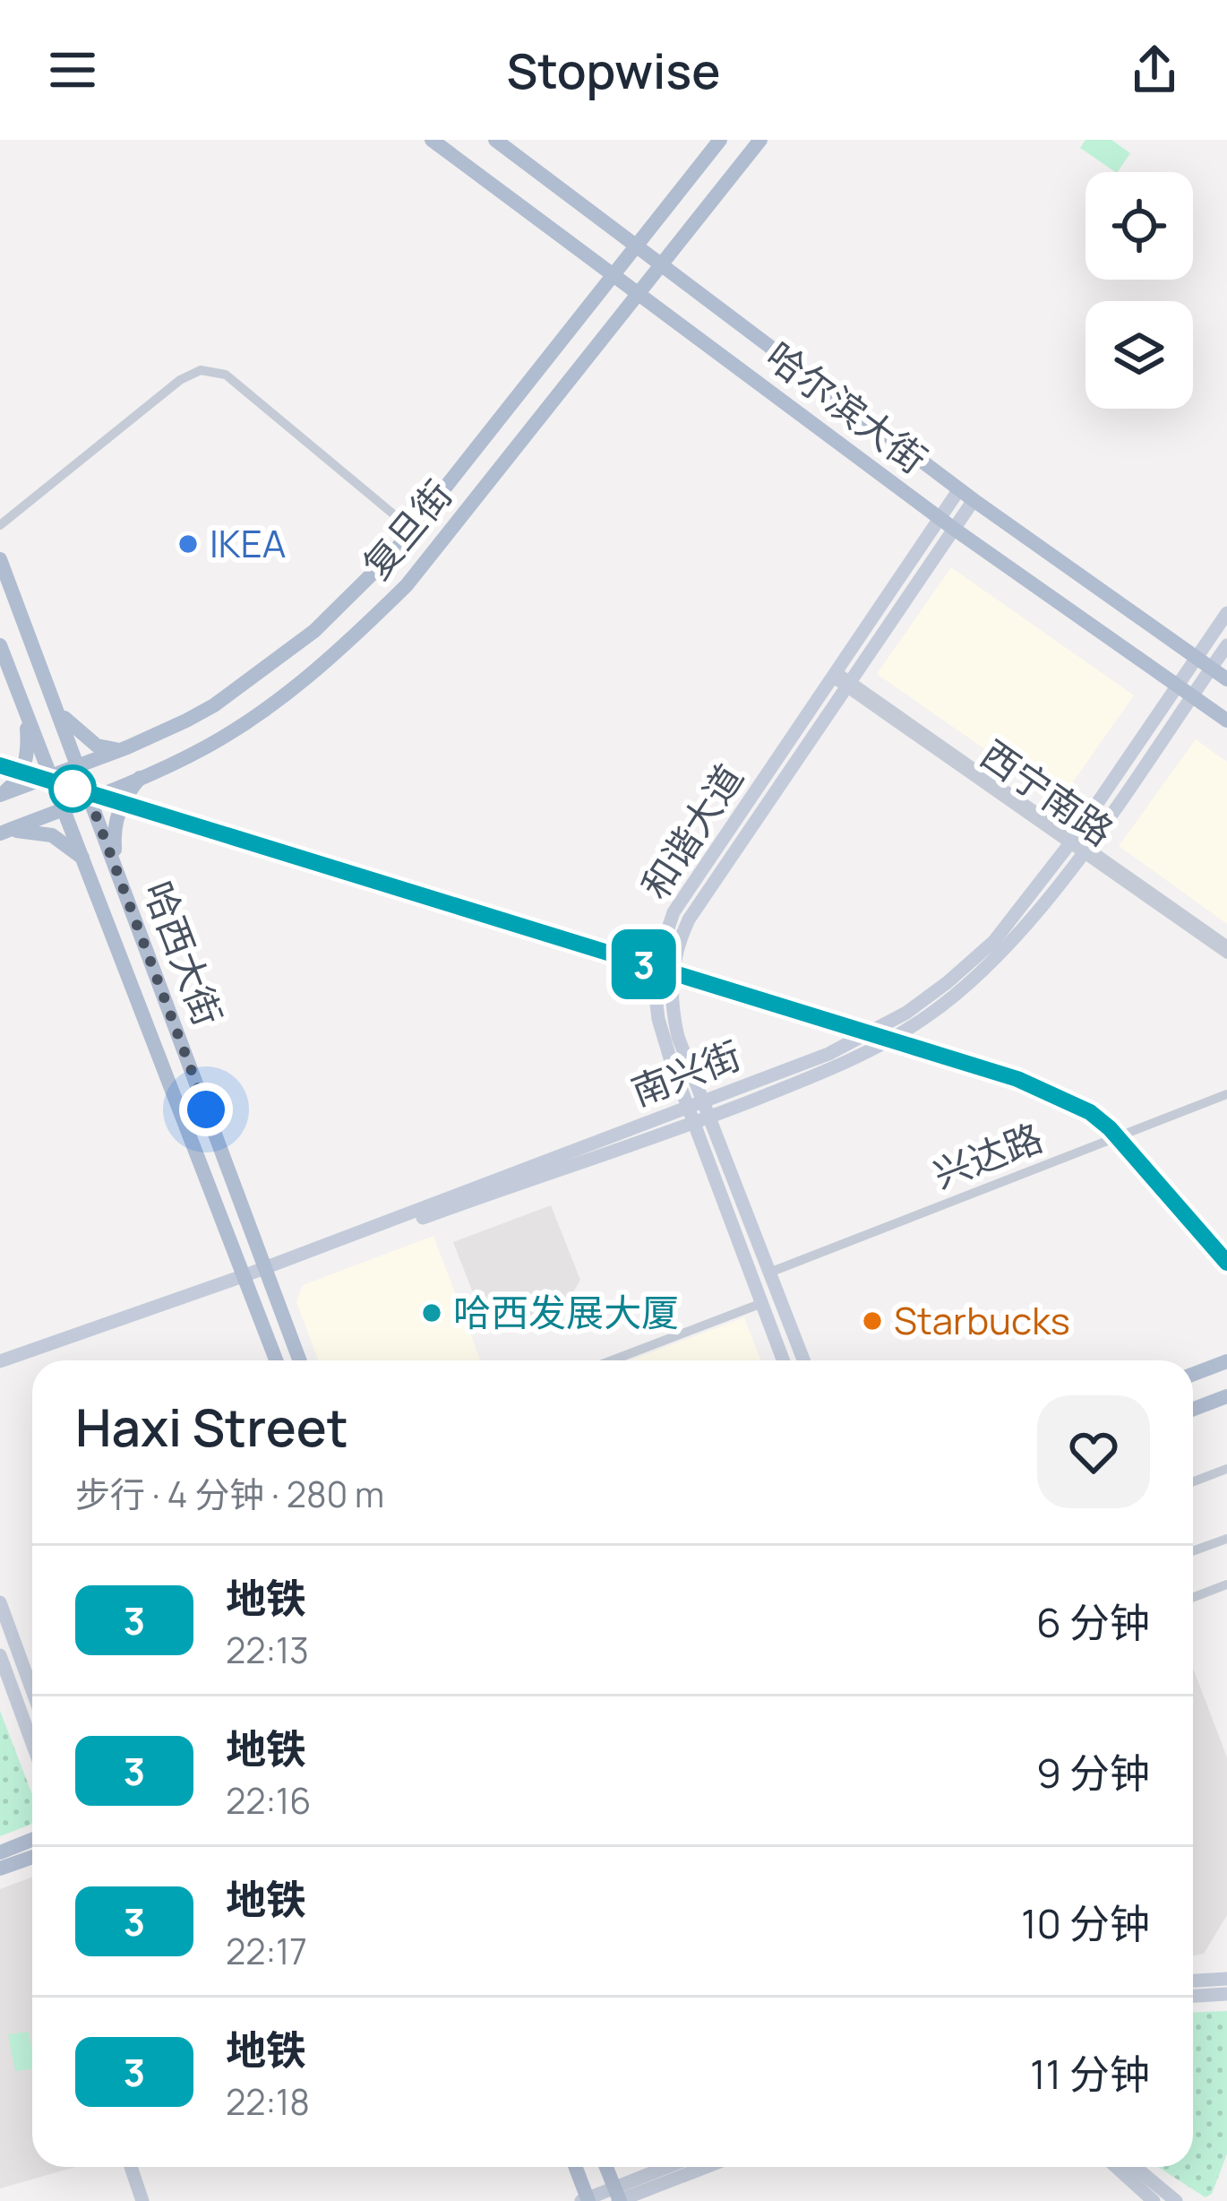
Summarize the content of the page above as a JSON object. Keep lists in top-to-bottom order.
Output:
{
  "streets": {
    "main road": ["哈尔滨大街", "复旦街", "哈西大街"],
    "street": [
      "西宁南路",
      "和谐大道",
      "南兴街",
      "兴达路"
    ]
  },
  "crossings": [
    ["哈尔滨大街", "复旦街"],
    ["哈尔滨大街", "和谐大道"],
    ["哈尔滨大街", "南兴街"],
    ["复旦街", "哈西大街"],
    ["西宁南路", "和谐大道"],
    ["西宁南路", "南兴街"],
    ["和谐大道", "南兴街"],
    ["和谐大道", "兴达路"],
    ["哈西大街", "南兴街"]
  ],
  "places": ["IKEA", "哈西发展大厦", "Starbucks"],
  "lines": ["metro line 3"],
  "page": {
    "header": "Stopwise",
    "on_map": "3",
    "heading": ["Haxi Street", "步行 · 4 分钟 · 280 m"],
    "list": [
      {
        "mark": "3",
        "name": "地铁",
        "note": "22:13",
        "value": "6 分钟"
      },
      {
        "mark": "3",
        "name": "地铁",
        "note": "22:16",
        "value": "9 分钟"
      },
      {
        "mark": "3",
        "name": "地铁",
        "note": "22:17",
        "value": "10 分钟"
      },
      {
        "mark": "3",
        "name": "地铁",
        "note": "22:18",
        "value": "11 分钟"
      }
    ]
  }
}
